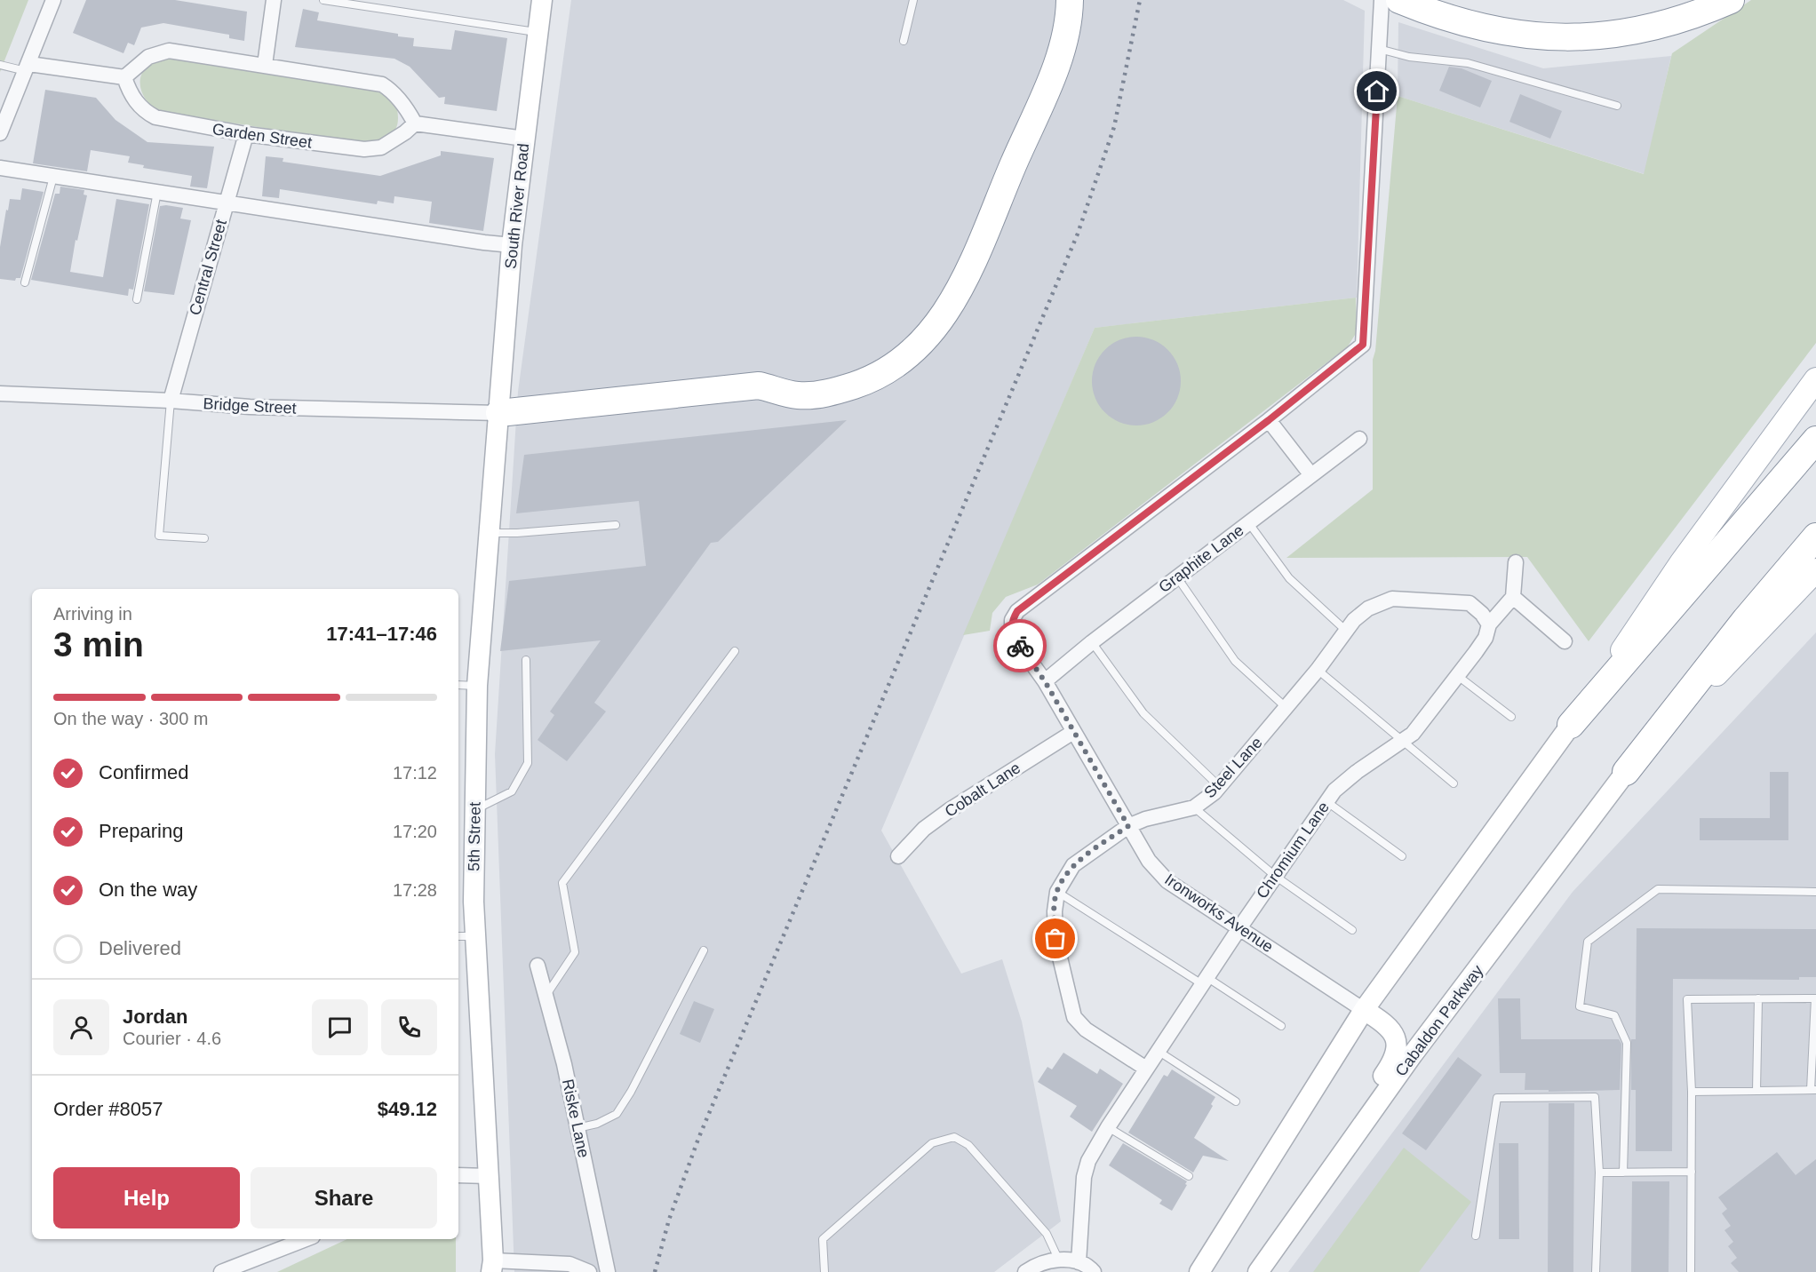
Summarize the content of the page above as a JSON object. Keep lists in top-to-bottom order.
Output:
{
  "streets": {
    "main road": ["South River Road", "5th Street", "Cabaldon Parkway"],
    "street": [
      "Garden Street",
      "Central Street",
      "Bridge Street",
      "Graphite Lane",
      "Steel Lane",
      "Cobalt Lane",
      "Chromium Lane",
      "Ironworks Avenue",
      "Riske Lane"
    ]
  },
  "crossings": [
    ["Garden Street", "Central Street"],
    ["South River Road", "Bridge Street"],
    ["South River Road", "5th Street"],
    ["Central Street", "Bridge Street"],
    ["Bridge Street", "5th Street"],
    ["Graphite Lane", "Ironworks Avenue"],
    ["Steel Lane", "Chromium Lane"],
    ["Steel Lane", "Ironworks Avenue"],
    ["Cobalt Lane", "Ironworks Avenue"],
    ["Chromium Lane", "Ironworks Avenue"]
  ],
  "page": {
    "heading": ["3 min", "Arriving in", "17:41–17:46"],
    "panel": [
      "Jordan",
      "Courier · 4.6",
      "Order #8057",
      "$49.12"
    ],
    "bar": "On the way · 300 m",
    "list": [
      ["Confirmed", "17:12"],
      ["Preparing", "17:20"],
      ["On the way", "17:28"],
      "Delivered"
    ],
    "buttons": ["Help", "Share"]
  }
}
